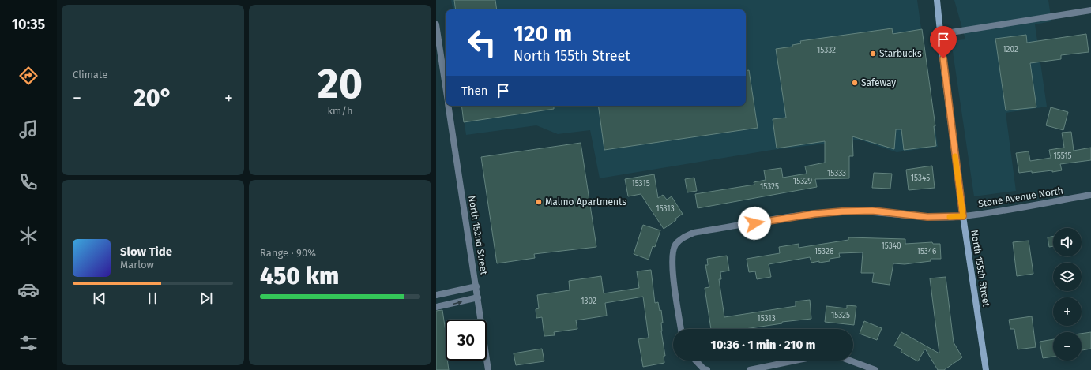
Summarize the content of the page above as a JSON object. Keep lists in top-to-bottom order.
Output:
{
  "streets": {
    "street": ["Stone Avenue North", "North 152nd Street", "North 155th Street"]
  },
  "crossings": [
    ["Stone Avenue North", "North 155th Street"]
  ],
  "places": ["Starbucks", "Safeway", "Malmo Apartments"],
  "house_numbers": [
    "1202",
    "15332",
    "15515",
    "15333",
    "15345",
    "15329",
    "15315",
    "15325",
    "15313",
    "15340",
    "15326",
    "15346",
    "1302",
    "15325",
    "15313"
  ],
  "page": {
    "tabs": "10:35",
    "tile": [
      "Climate",
      ["20", "km/h"],
      ["Range · 90%", "450 km"]
    ],
    "turn": ["120 m", "North 155th Street"],
    "then": "Then",
    "heat": ["−", "20°", "+"],
    "map_buttons": ["+", "−"],
    "song": ["Slow Tide", "Marlow"],
    "limit": "30",
    "trip": "10:36 · 1 min · 210 m"
  }
}
